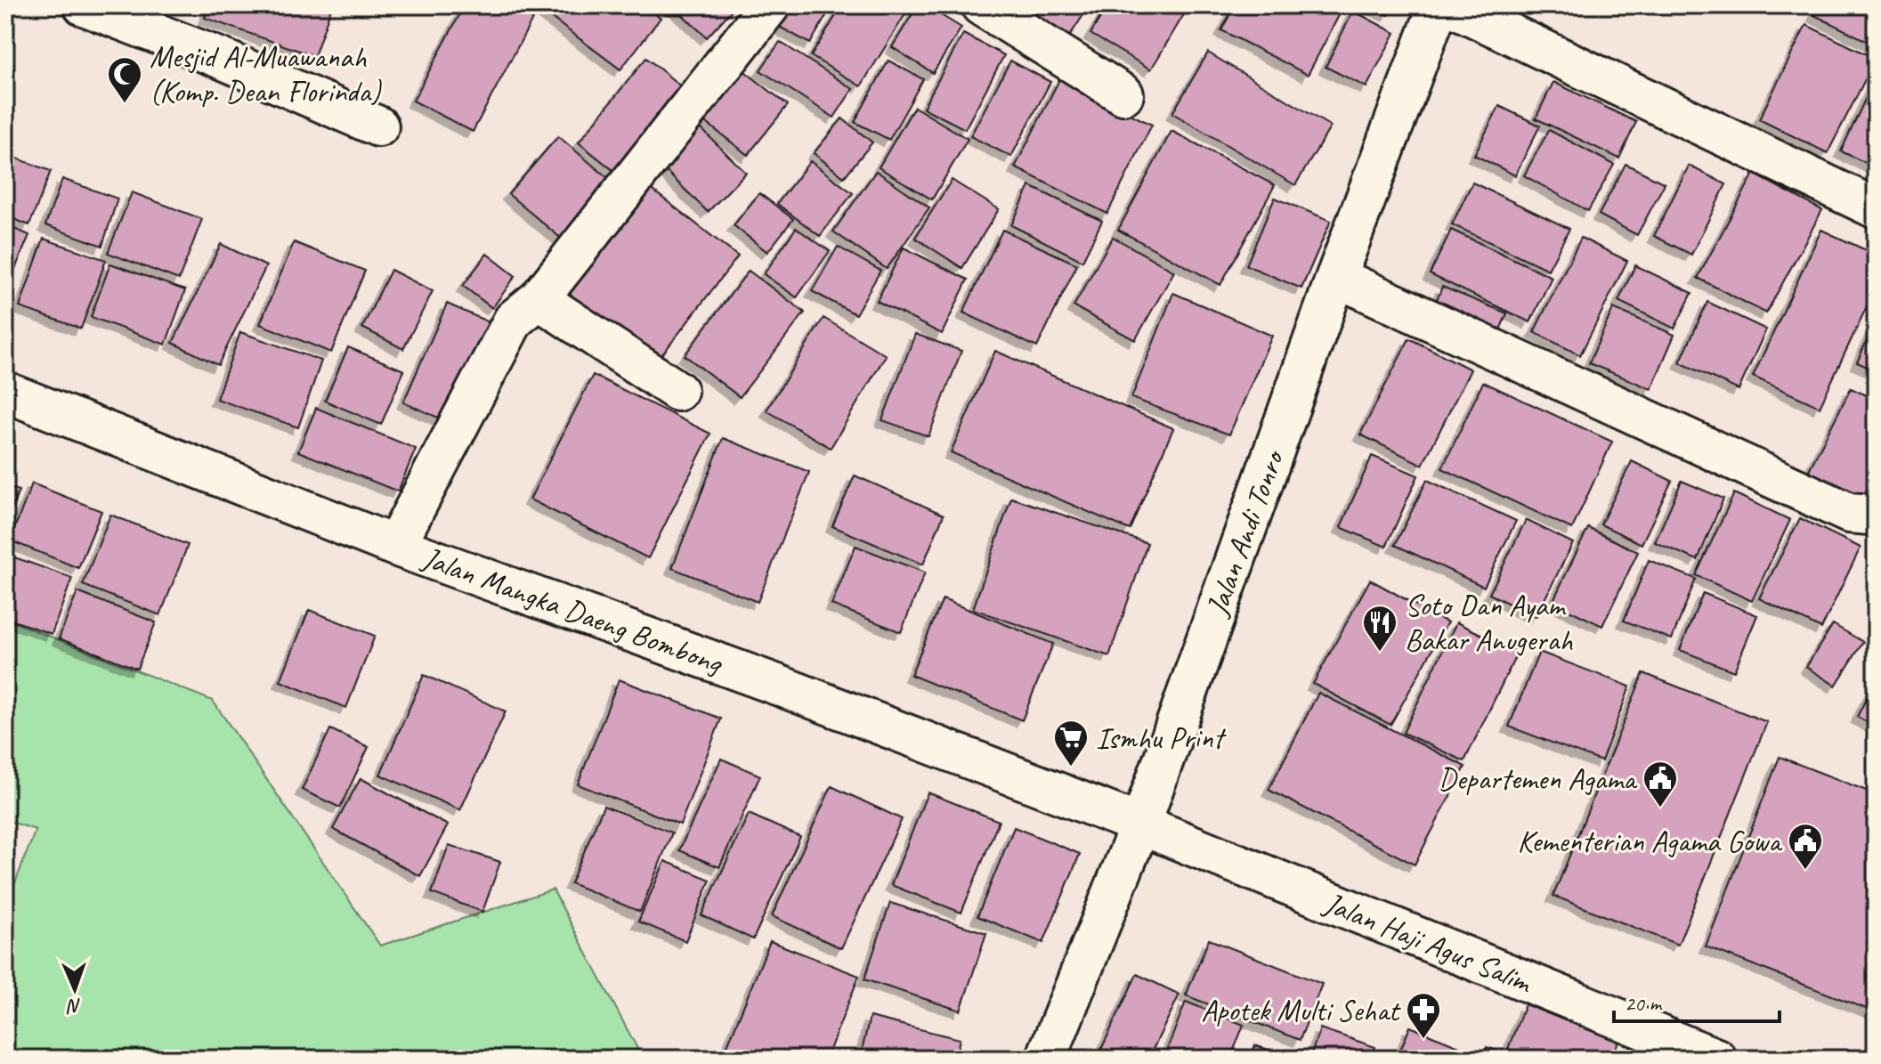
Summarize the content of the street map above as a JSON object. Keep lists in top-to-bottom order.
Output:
{
  "streets": {
    "street": ["Jalan Andi Tonro", "Jalan Mangka Daeng Bombong", "Jalan Haji Agus Salim"]
  },
  "crossings": [
    ["Jalan Andi Tonro", "Jalan Mangka Daeng Bombong"],
    ["Jalan Andi Tonro", "Jalan Haji Agus Salim"],
    ["Jalan Mangka Daeng Bombong", "Jalan Haji Agus Salim"]
  ],
  "places": {
    "mosque": ["Mesjid Al-Muawanah (Komp. Dean Florinda)"],
    "restaurant": ["Soto Dan Ayam Bakar Anugerah"],
    "supermarket": ["Ismhu Print"],
    "public building": ["Departemen Agama", "Kementerian Agama Gowa"],
    "pharmacy": ["Apotek Multi Sehat"]
  },
  "scale_bar": "20 m",
  "north": "bottom"
}
